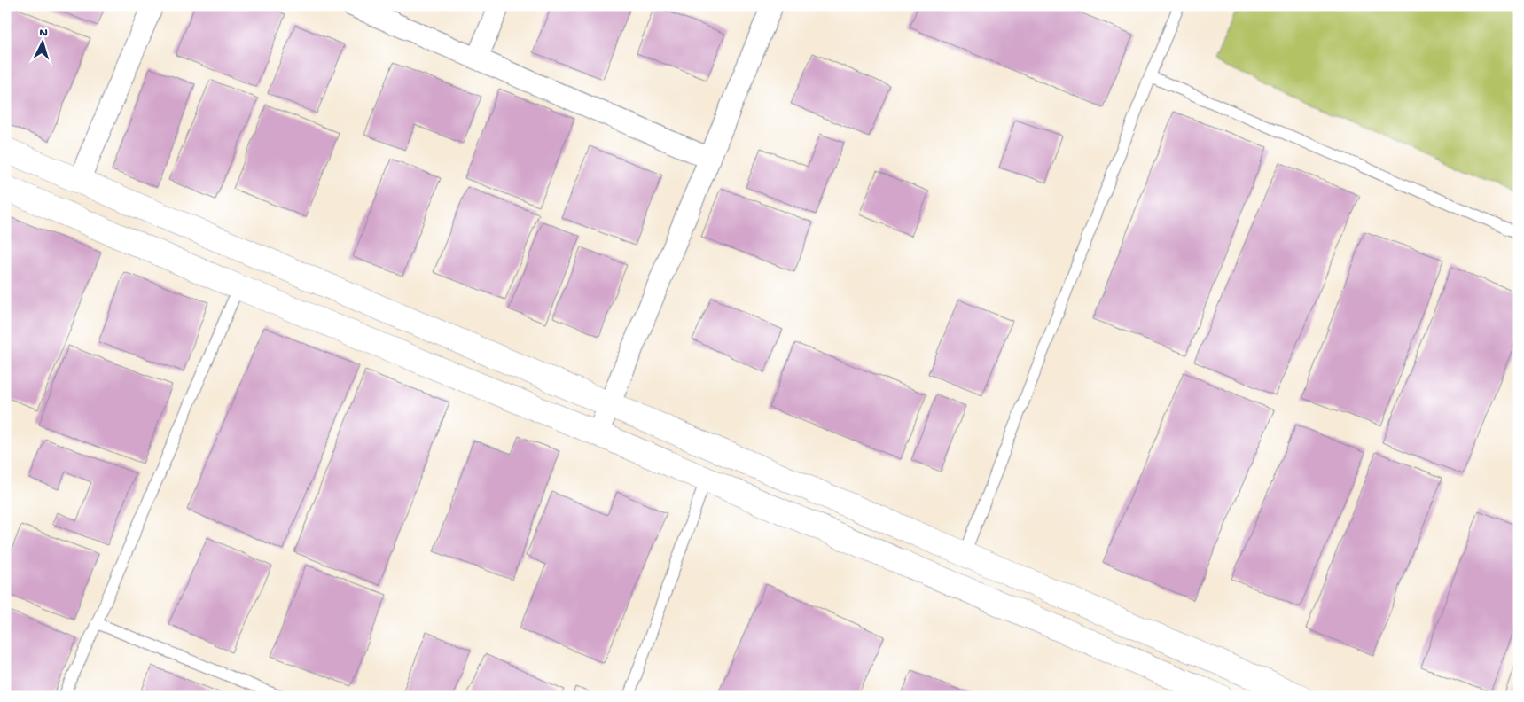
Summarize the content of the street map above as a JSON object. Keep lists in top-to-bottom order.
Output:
{
  "north": "top"
}
